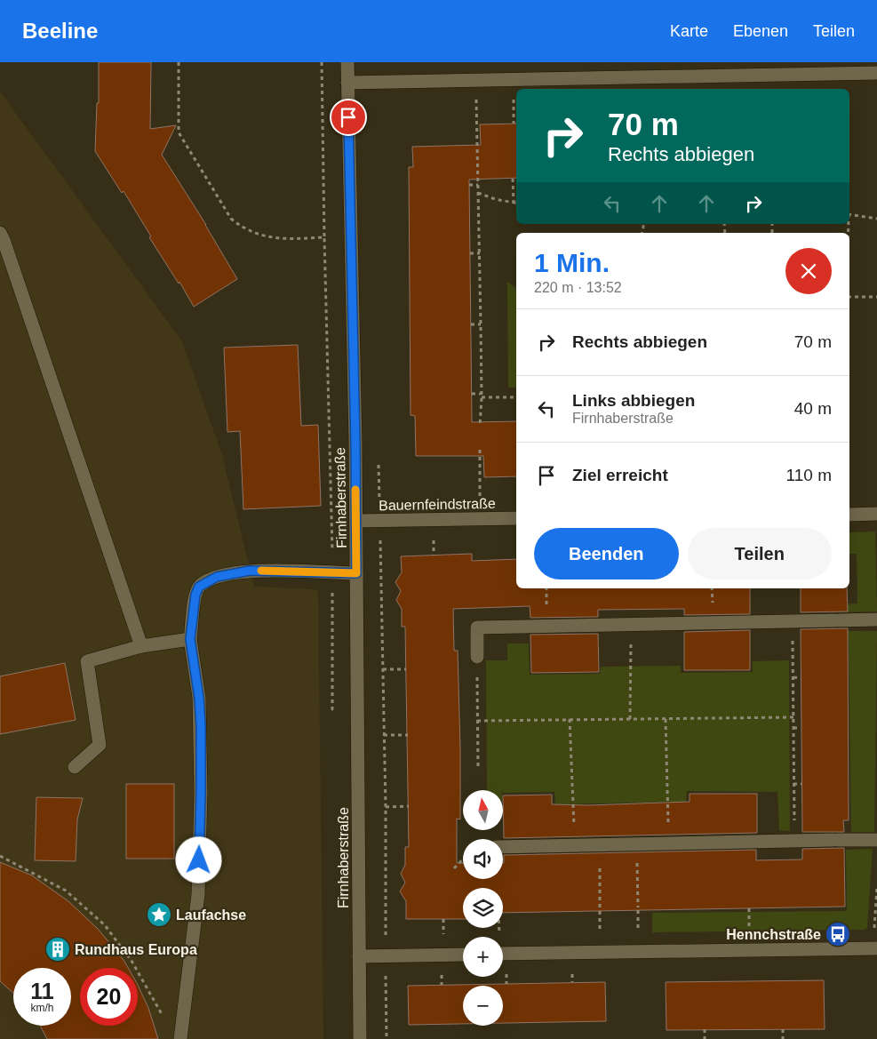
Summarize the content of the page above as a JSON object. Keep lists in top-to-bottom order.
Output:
{
  "streets": {
    "street": ["Firnhaberstraße", "Bauernfeindstraße"]
  },
  "crossings": [
    ["Firnhaberstraße", "Bauernfeindstraße"]
  ],
  "places": {
    "place": ["Laufachse"],
    "bus stop": ["Hennchstraße"],
    "building": ["Rundhaus Europa"]
  },
  "north": "top",
  "page": {
    "header": "Beeline",
    "nav": ["Karte", "Ebenen", "Teilen"],
    "turn": ["70 m", "Rechts abbiegen"],
    "heading": ["1 Min.", "220 m · 13:52"],
    "list": [
      {
        "name": "Rechts abbiegen",
        "value": "70 m"
      },
      {
        "name": "Links abbiegen",
        "note": "Firnhaberstraße",
        "value": "40 m"
      },
      {
        "name": "Ziel erreicht",
        "value": "110 m"
      }
    ],
    "buttons": ["Beenden", "Teilen"],
    "map_buttons": ["+", "−"],
    "speed": "11 km/h",
    "limit": "20"
  }
}
